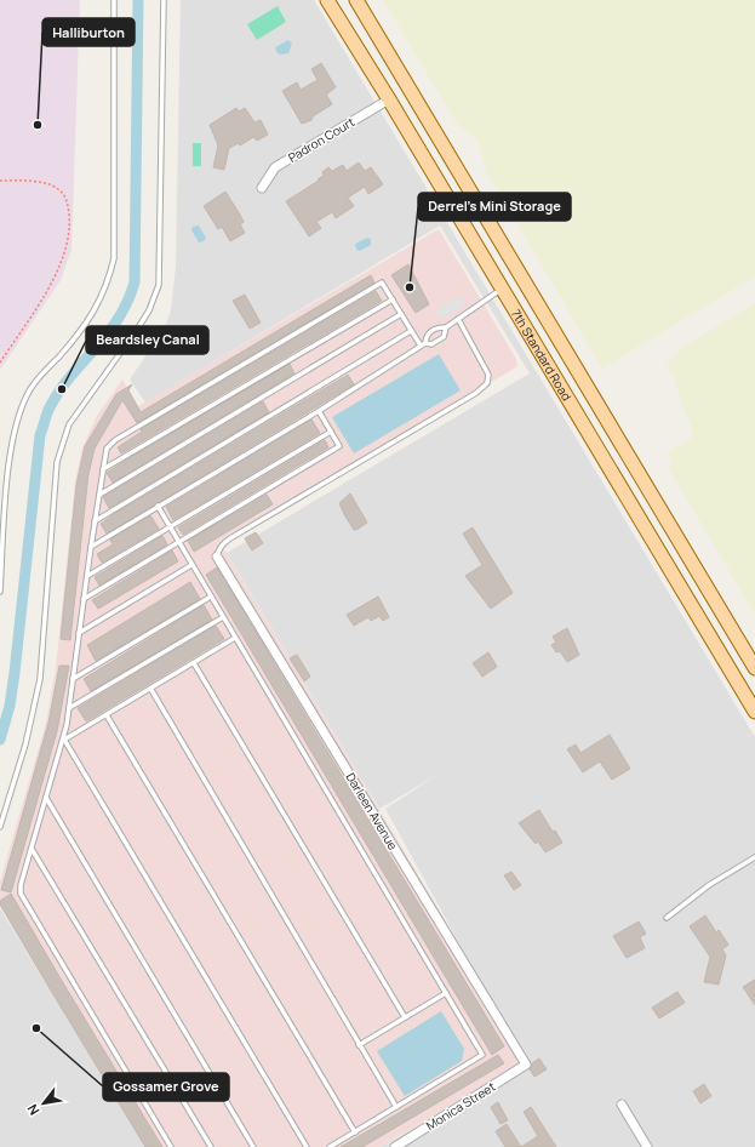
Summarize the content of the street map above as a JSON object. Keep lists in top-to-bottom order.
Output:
{
  "streets": {
    "main road": ["7th Standard Road"],
    "street": ["Padron Court", "Darleen Avenue", "Monica Street"]
  },
  "crossings": [
    ["Padron Court", "7th Standard Road"],
    ["Darleen Avenue", "Monica Street"]
  ],
  "places": [
    "Halliburton",
    "Derrel's Mini Storage",
    "Beardsley Canal",
    "Gossamer Grove"
  ],
  "north": "bottom left"
}
